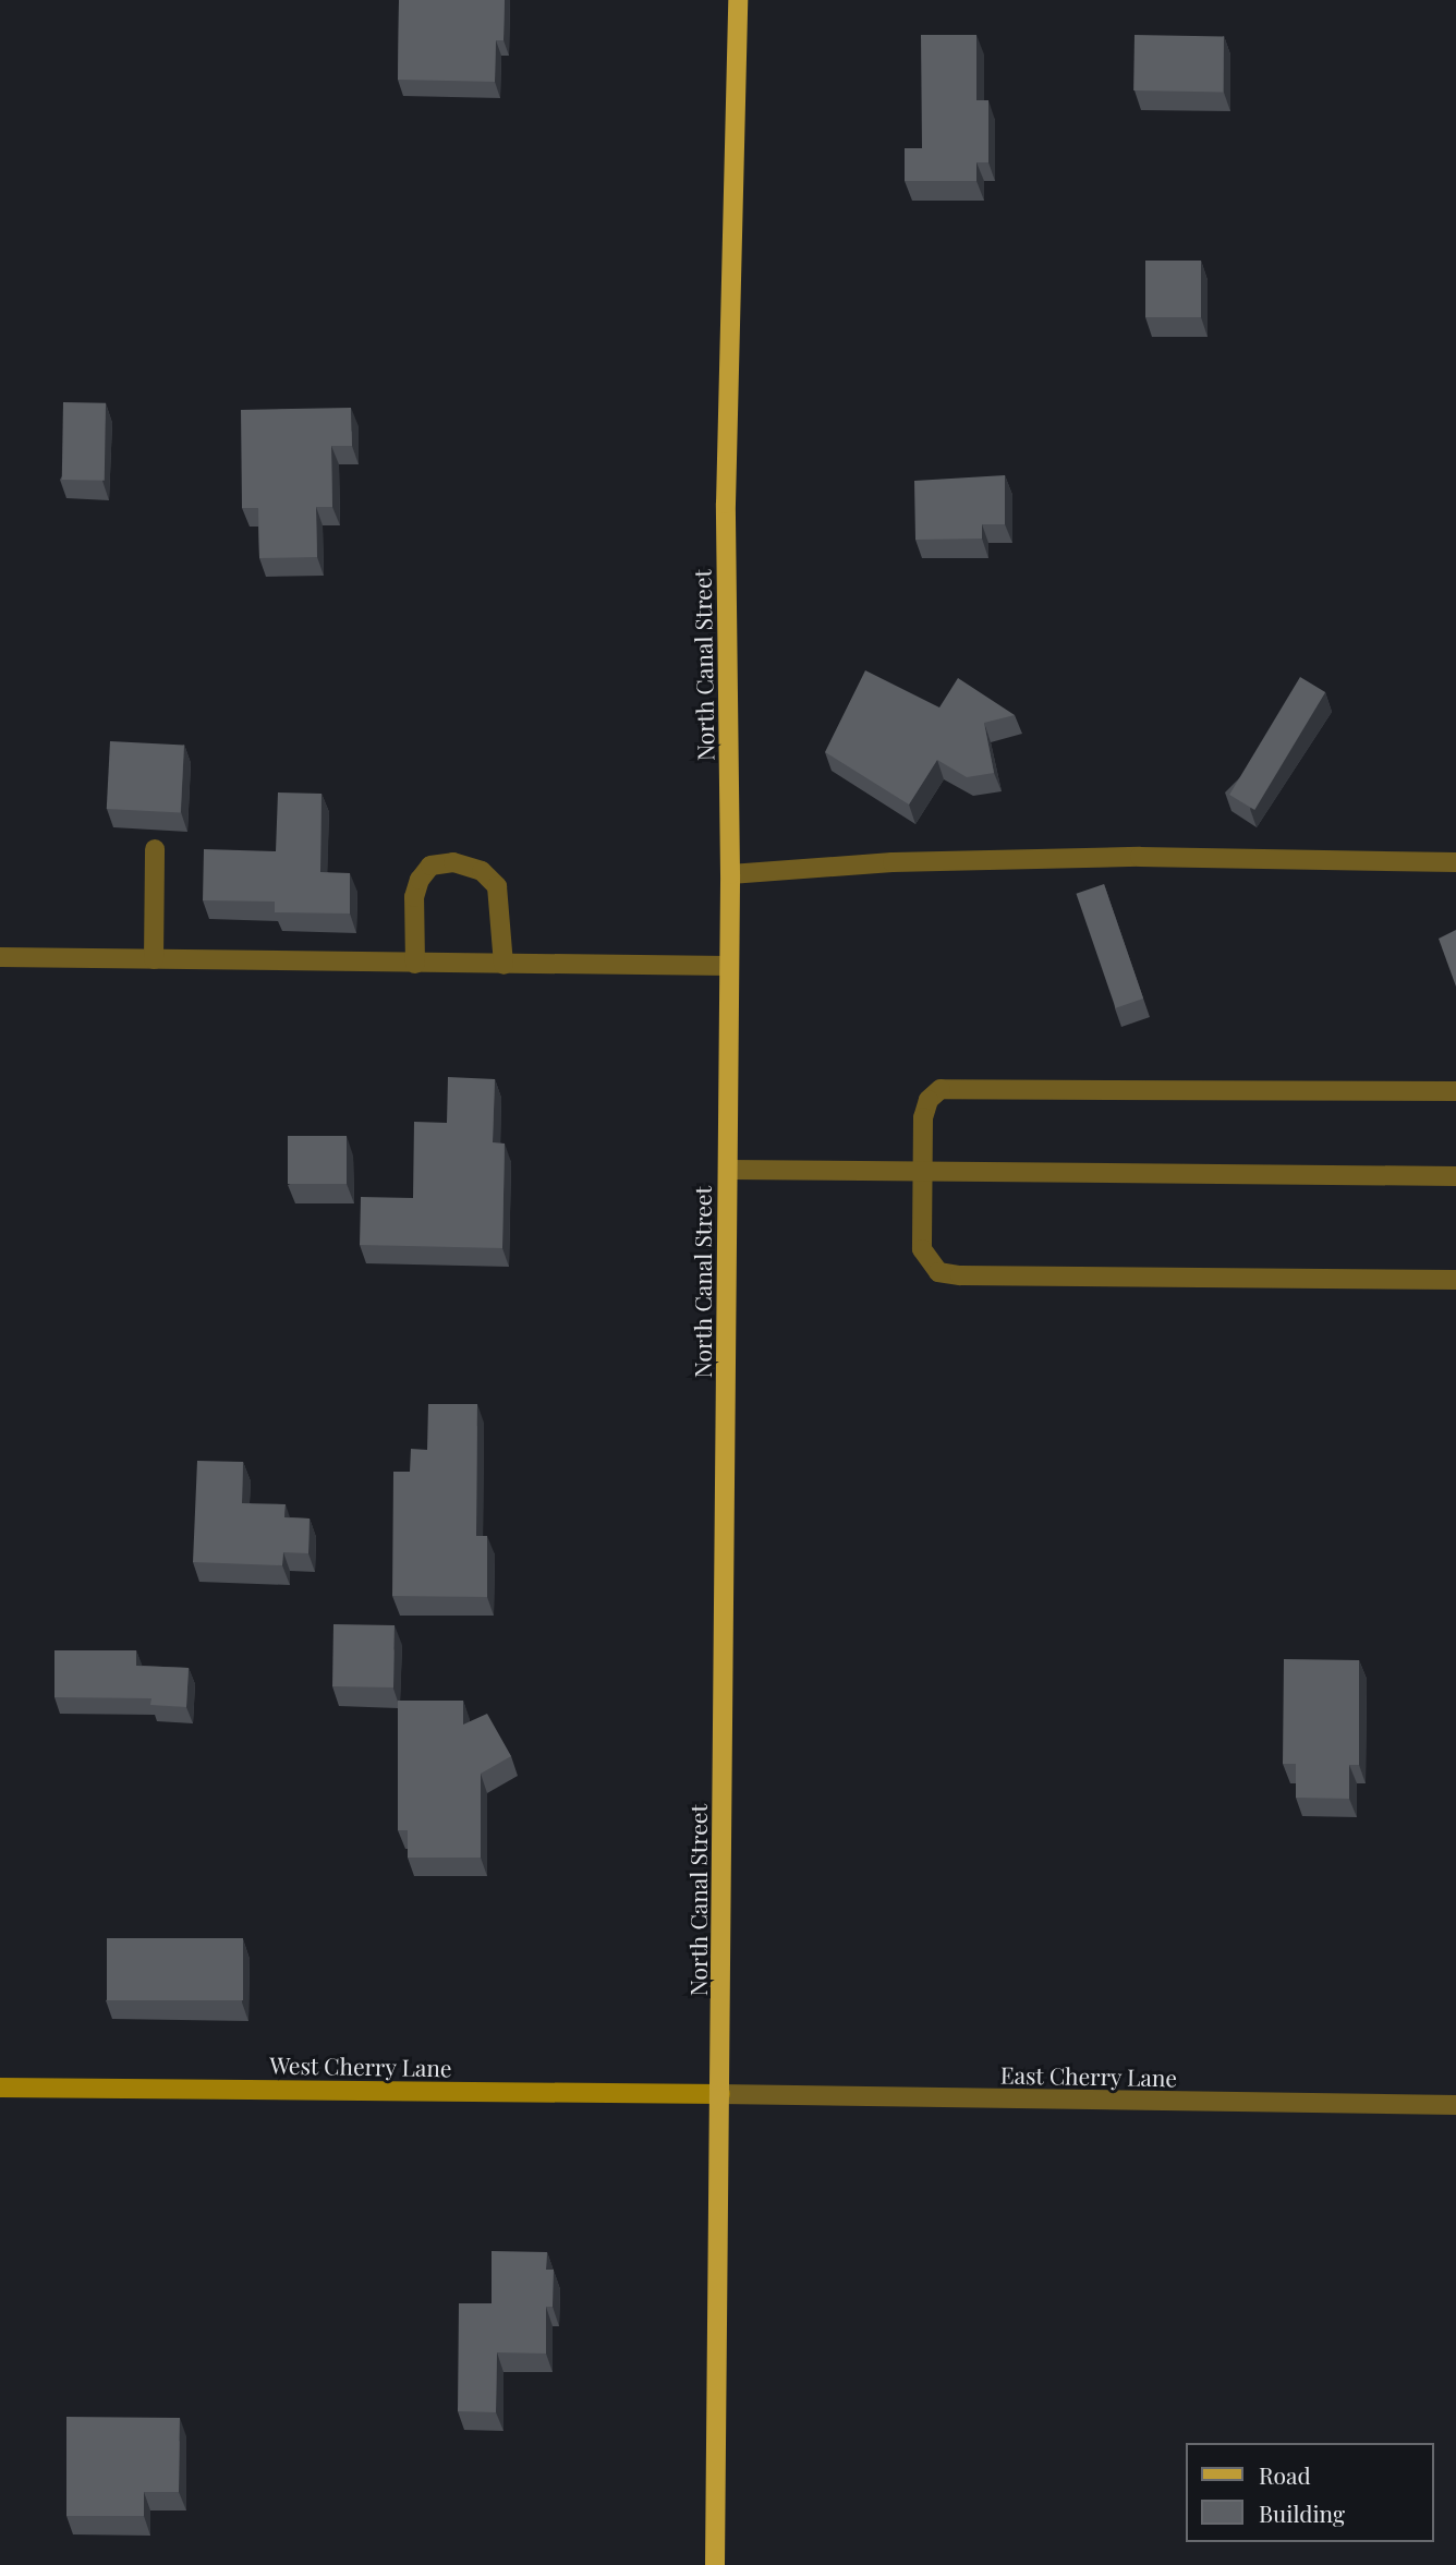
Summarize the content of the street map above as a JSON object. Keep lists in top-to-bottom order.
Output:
{
  "streets": {
    "main road": ["North Canal Street"],
    "street": ["West Cherry Lane", "East Cherry Lane"]
  },
  "crossings": [
    ["North Canal Street", "West Cherry Lane"],
    ["North Canal Street", "East Cherry Lane"],
    ["West Cherry Lane", "East Cherry Lane"]
  ],
  "legend": ["Road", "Building"]
}
